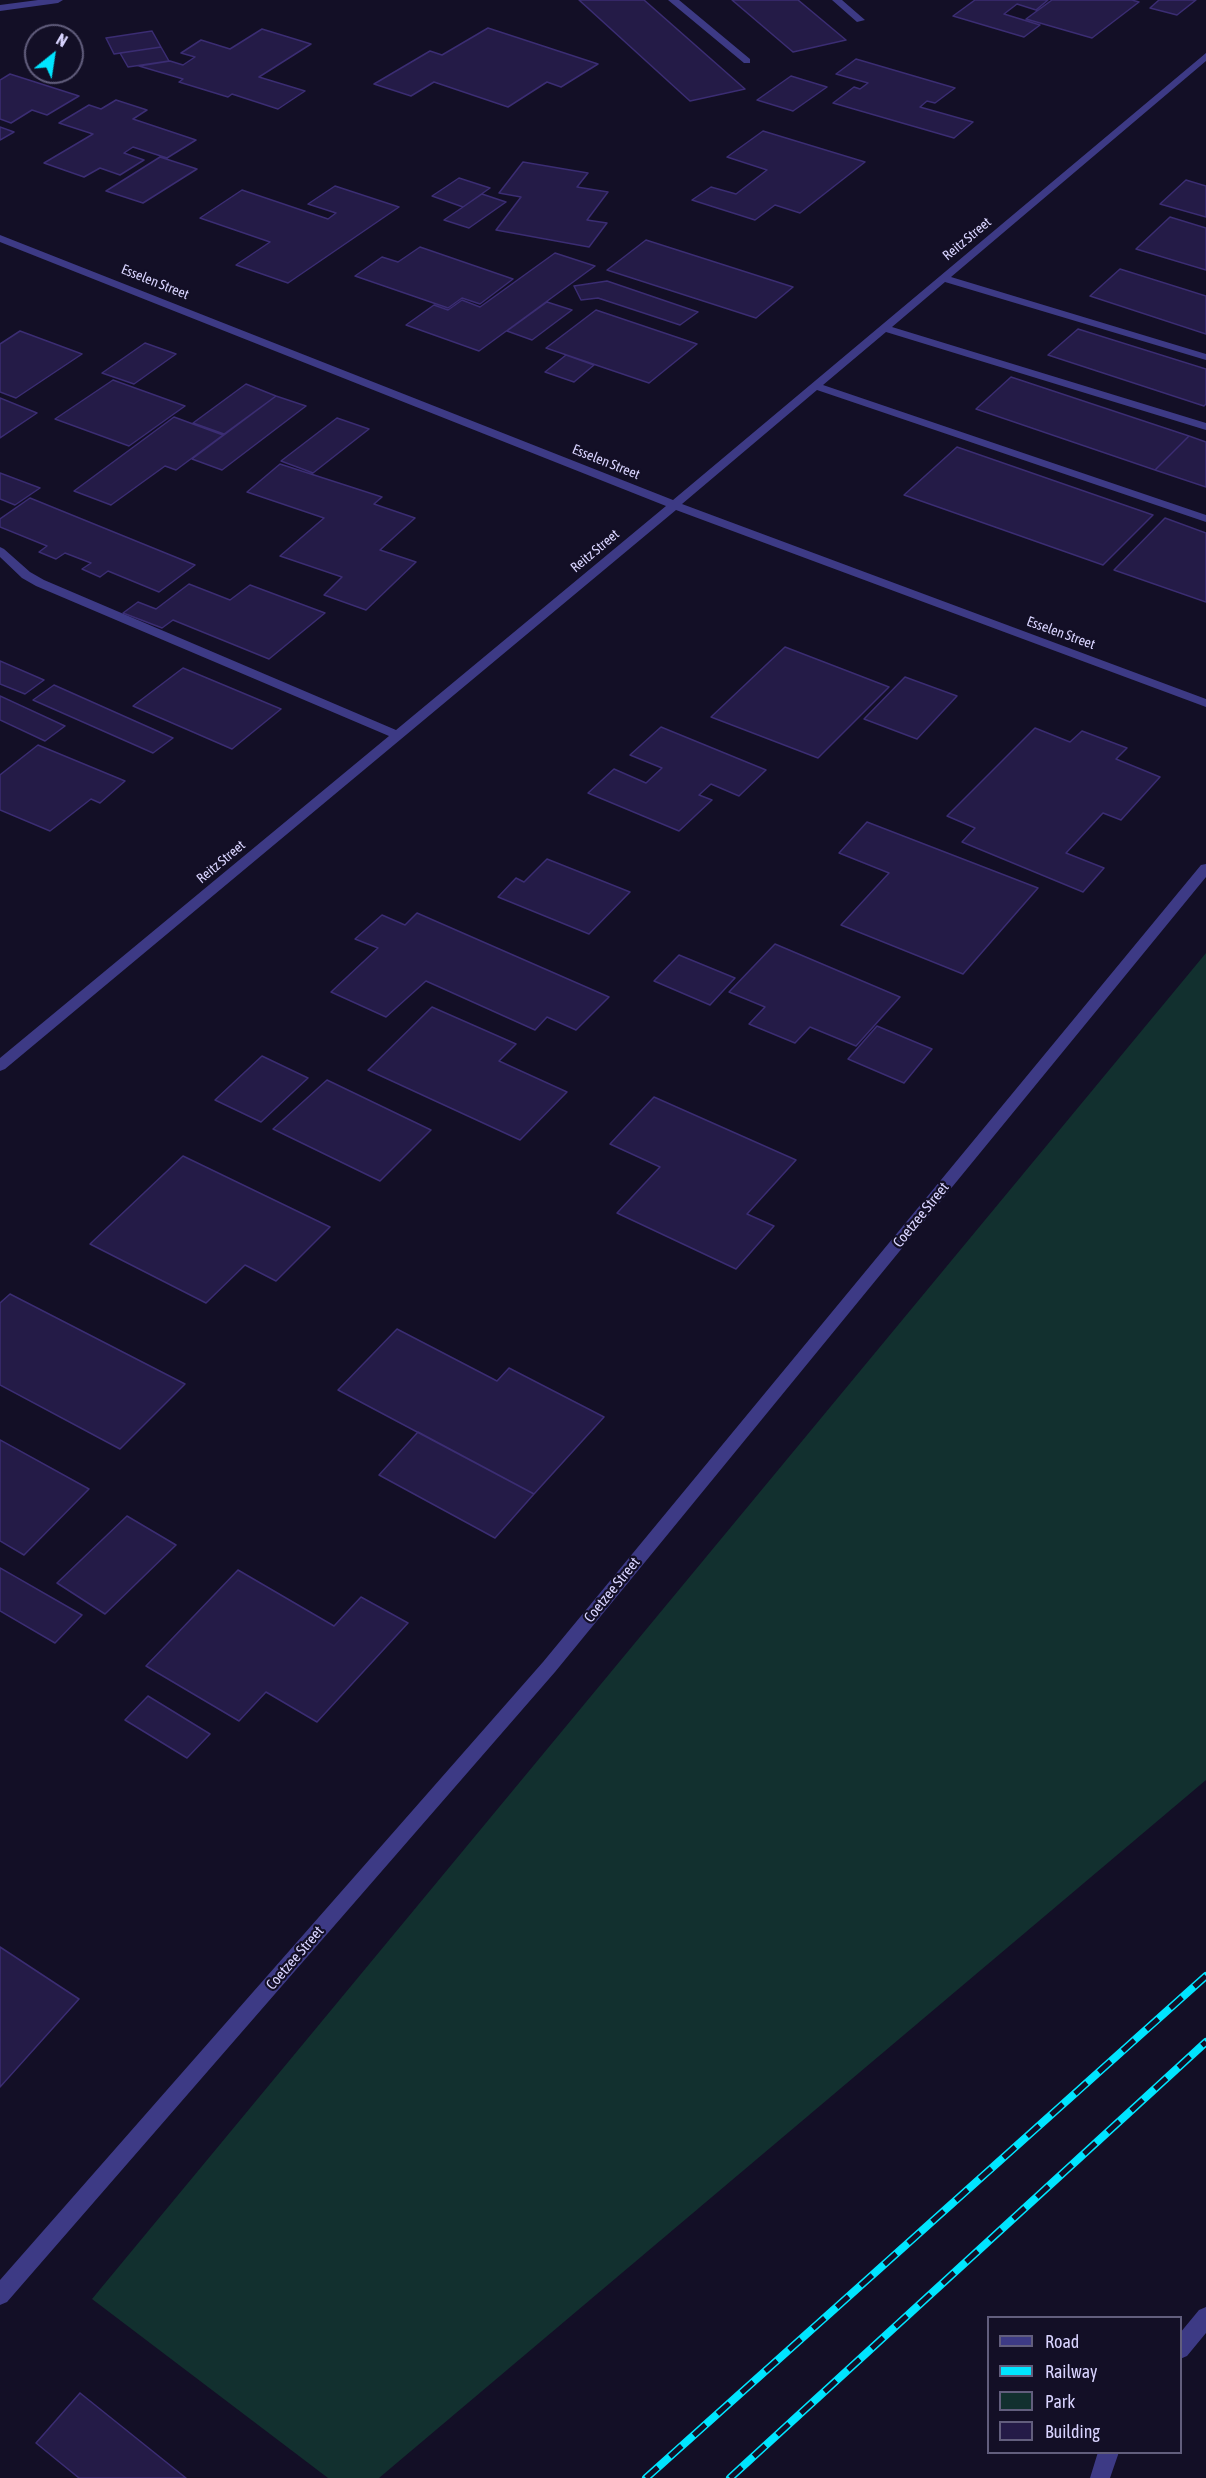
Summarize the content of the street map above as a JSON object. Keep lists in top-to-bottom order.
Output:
{
  "streets": {
    "street": ["Reitz Street", "Esselen Street", "Coetzee Street"]
  },
  "crossings": [
    ["Reitz Street", "Esselen Street"]
  ],
  "legend": [
    "Road",
    "Railway",
    "Park",
    "Building"
  ],
  "north": "top right"
}
